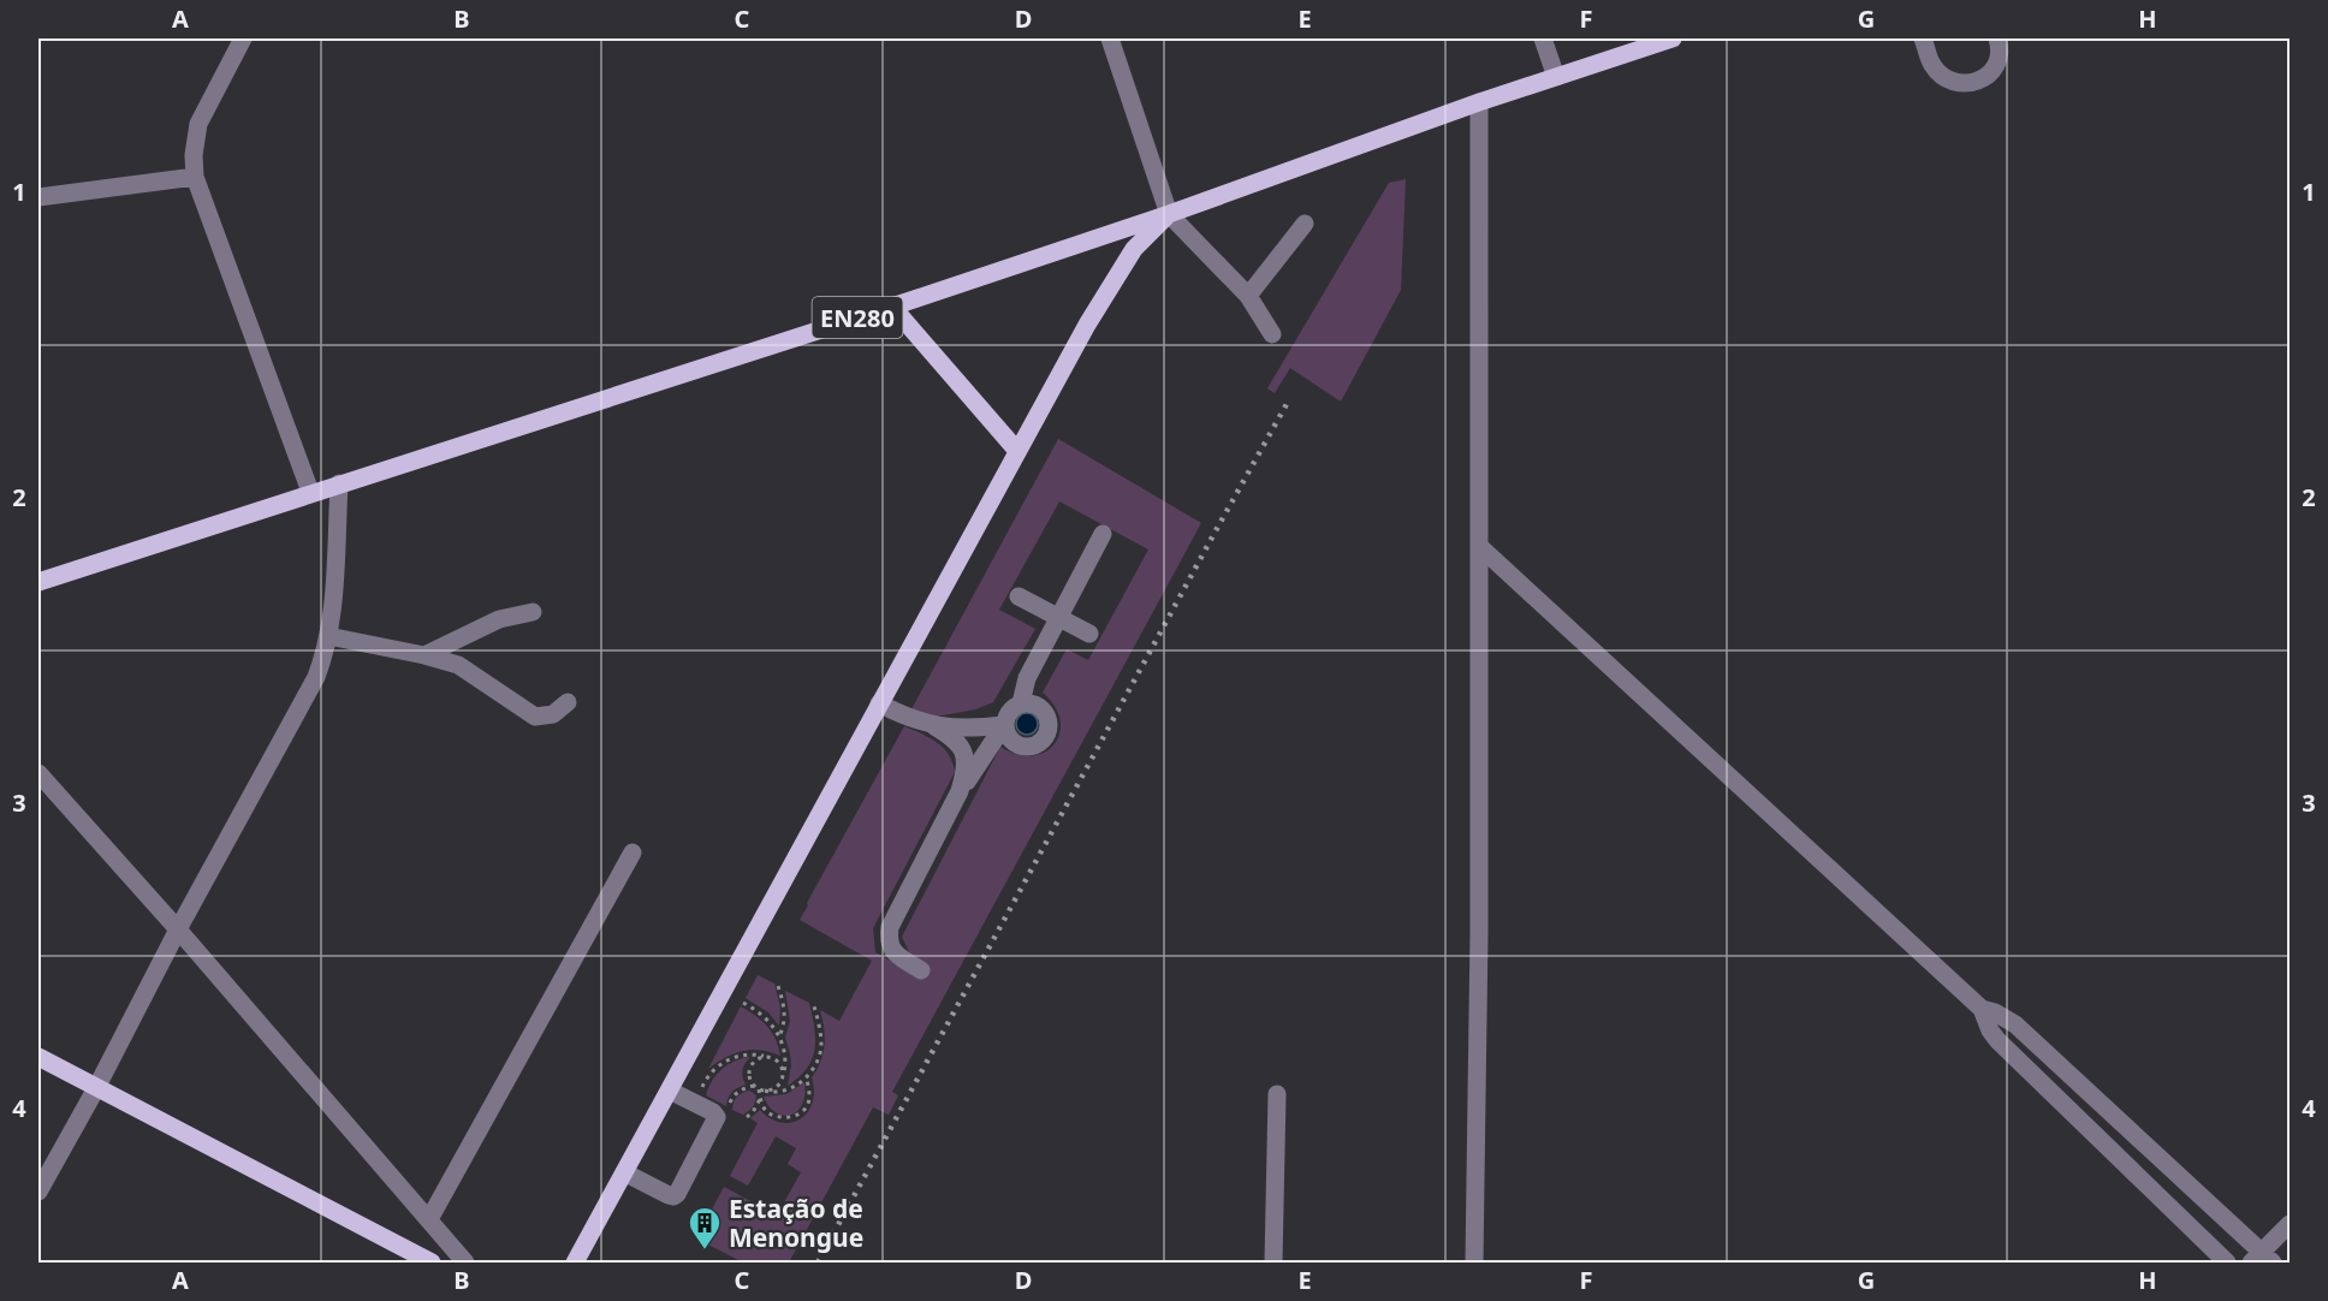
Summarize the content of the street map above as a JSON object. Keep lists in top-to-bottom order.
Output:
{
  "streets": {
    "main road": ["EN280"]
  },
  "places": {
    "building": ["Estação de Menongue"]
  },
  "grid": {
    "columns": [
      "A",
      "B",
      "C",
      "D",
      "E",
      "F",
      "G",
      "H"
    ],
    "rows": [
      "1",
      "2",
      "3",
      "4"
    ]
  }
}
